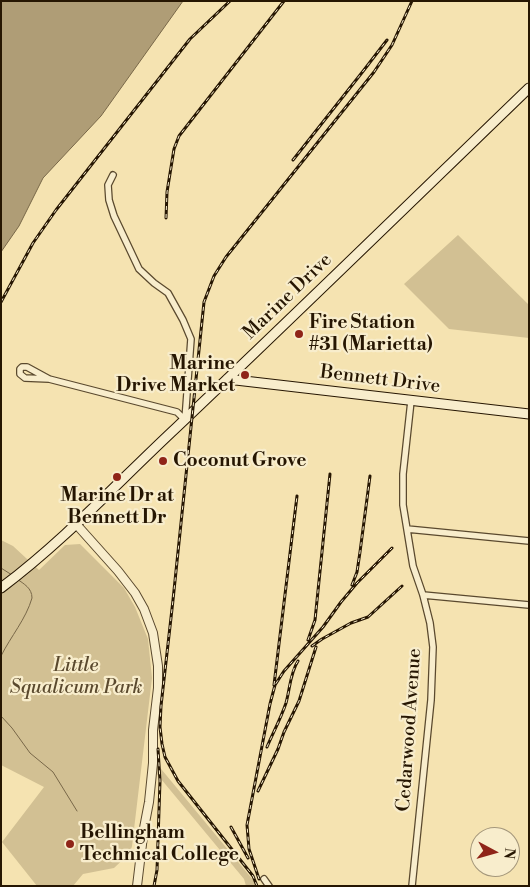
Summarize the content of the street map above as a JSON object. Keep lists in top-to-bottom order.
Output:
{
  "streets": {
    "main road": ["Marine Drive", "Bennett Drive"],
    "street": ["Cedarwood Avenue"]
  },
  "crossings": [
    ["Marine Drive", "Bennett Drive"],
    ["Bennett Drive", "Cedarwood Avenue"]
  ],
  "parks": ["Little Squalicum Park"],
  "places": [
    "Fire Station #31 (Marietta)",
    "Marine Drive Market",
    "Coconut Grove",
    "Marine Dr at Bennett Dr",
    "Bellingham Technical College"
  ],
  "north": "right"
}
